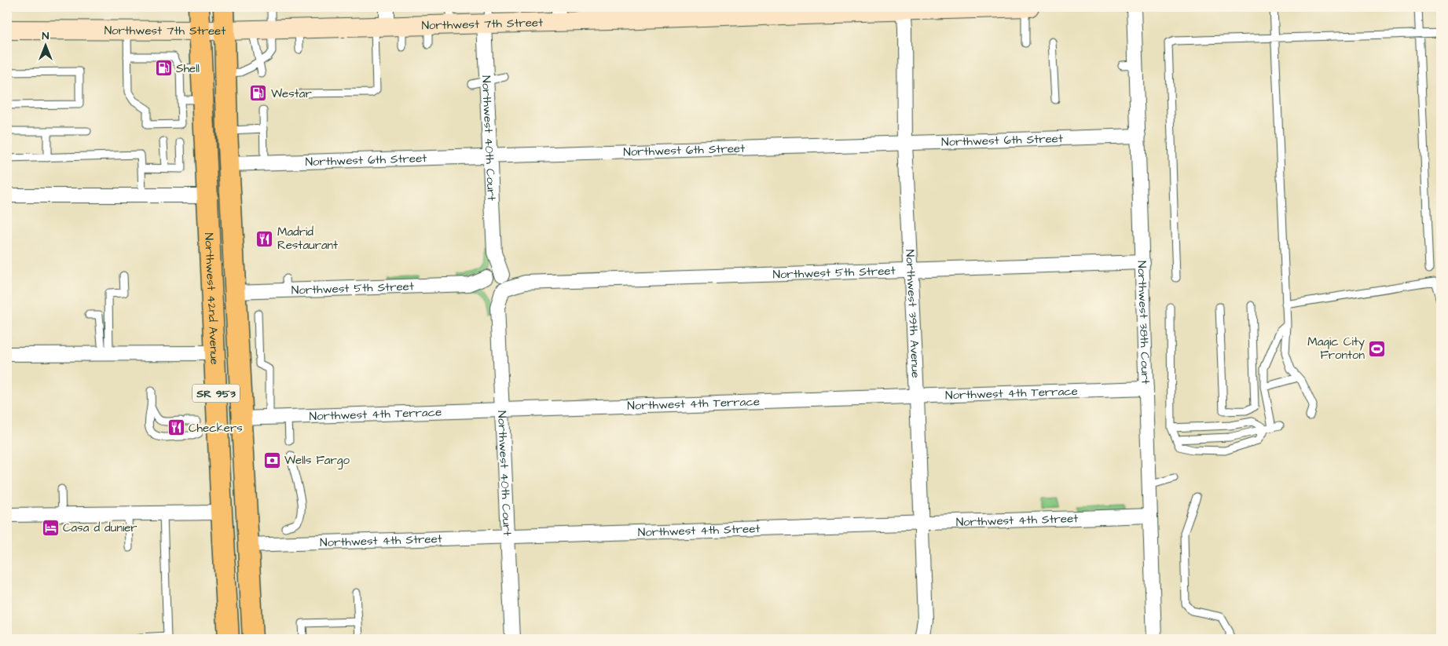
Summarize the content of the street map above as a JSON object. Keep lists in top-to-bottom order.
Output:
{
  "streets": {
    "main road": ["Northwest 7th Street", "Northwest 42nd Avenue", "SR 953"],
    "street": [
      "Northwest 40th Court",
      "Northwest 6th Street",
      "Northwest 5th Street",
      "Northwest 39th Avenue",
      "Northwest 38th Court",
      "Northwest 4th Terrace",
      "Northwest 4th Street"
    ]
  },
  "crossings": [
    ["Northwest 7th Street", "Northwest 40th Court"],
    ["Northwest 7th Street", "Northwest 42nd Avenue"],
    ["Northwest 7th Street", "Northwest 39th Avenue"],
    ["Northwest 40th Court", "Northwest 6th Street"],
    ["Northwest 40th Court", "Northwest 5th Street"],
    ["Northwest 40th Court", "Northwest 4th Terrace"],
    ["Northwest 40th Court", "Northwest 4th Street"],
    ["Northwest 6th Street", "Northwest 42nd Avenue"],
    ["Northwest 6th Street", "Northwest 39th Avenue"],
    ["Northwest 6th Street", "Northwest 38th Court"],
    ["Northwest 5th Street", "Northwest 42nd Avenue"],
    ["Northwest 5th Street", "Northwest 39th Avenue"],
    ["Northwest 5th Street", "Northwest 38th Court"],
    ["Northwest 42nd Avenue", "Northwest 4th Terrace"],
    ["Northwest 42nd Avenue", "Northwest 4th Street"],
    ["Northwest 39th Avenue", "Northwest 4th Terrace"],
    ["Northwest 39th Avenue", "Northwest 4th Street"],
    ["Northwest 38th Court", "Northwest 4th Terrace"],
    ["Northwest 38th Court", "Northwest 4th Street"]
  ],
  "places": {
    "fuel station": ["Shell", "Westar"],
    "restaurant": ["Madrid Restaurant", "Checkers"],
    "sports": ["Magic City Fronton"],
    "bank": ["Wells Fargo"],
    "hotel": ["Casa d dunier"]
  },
  "north": "top"
}
